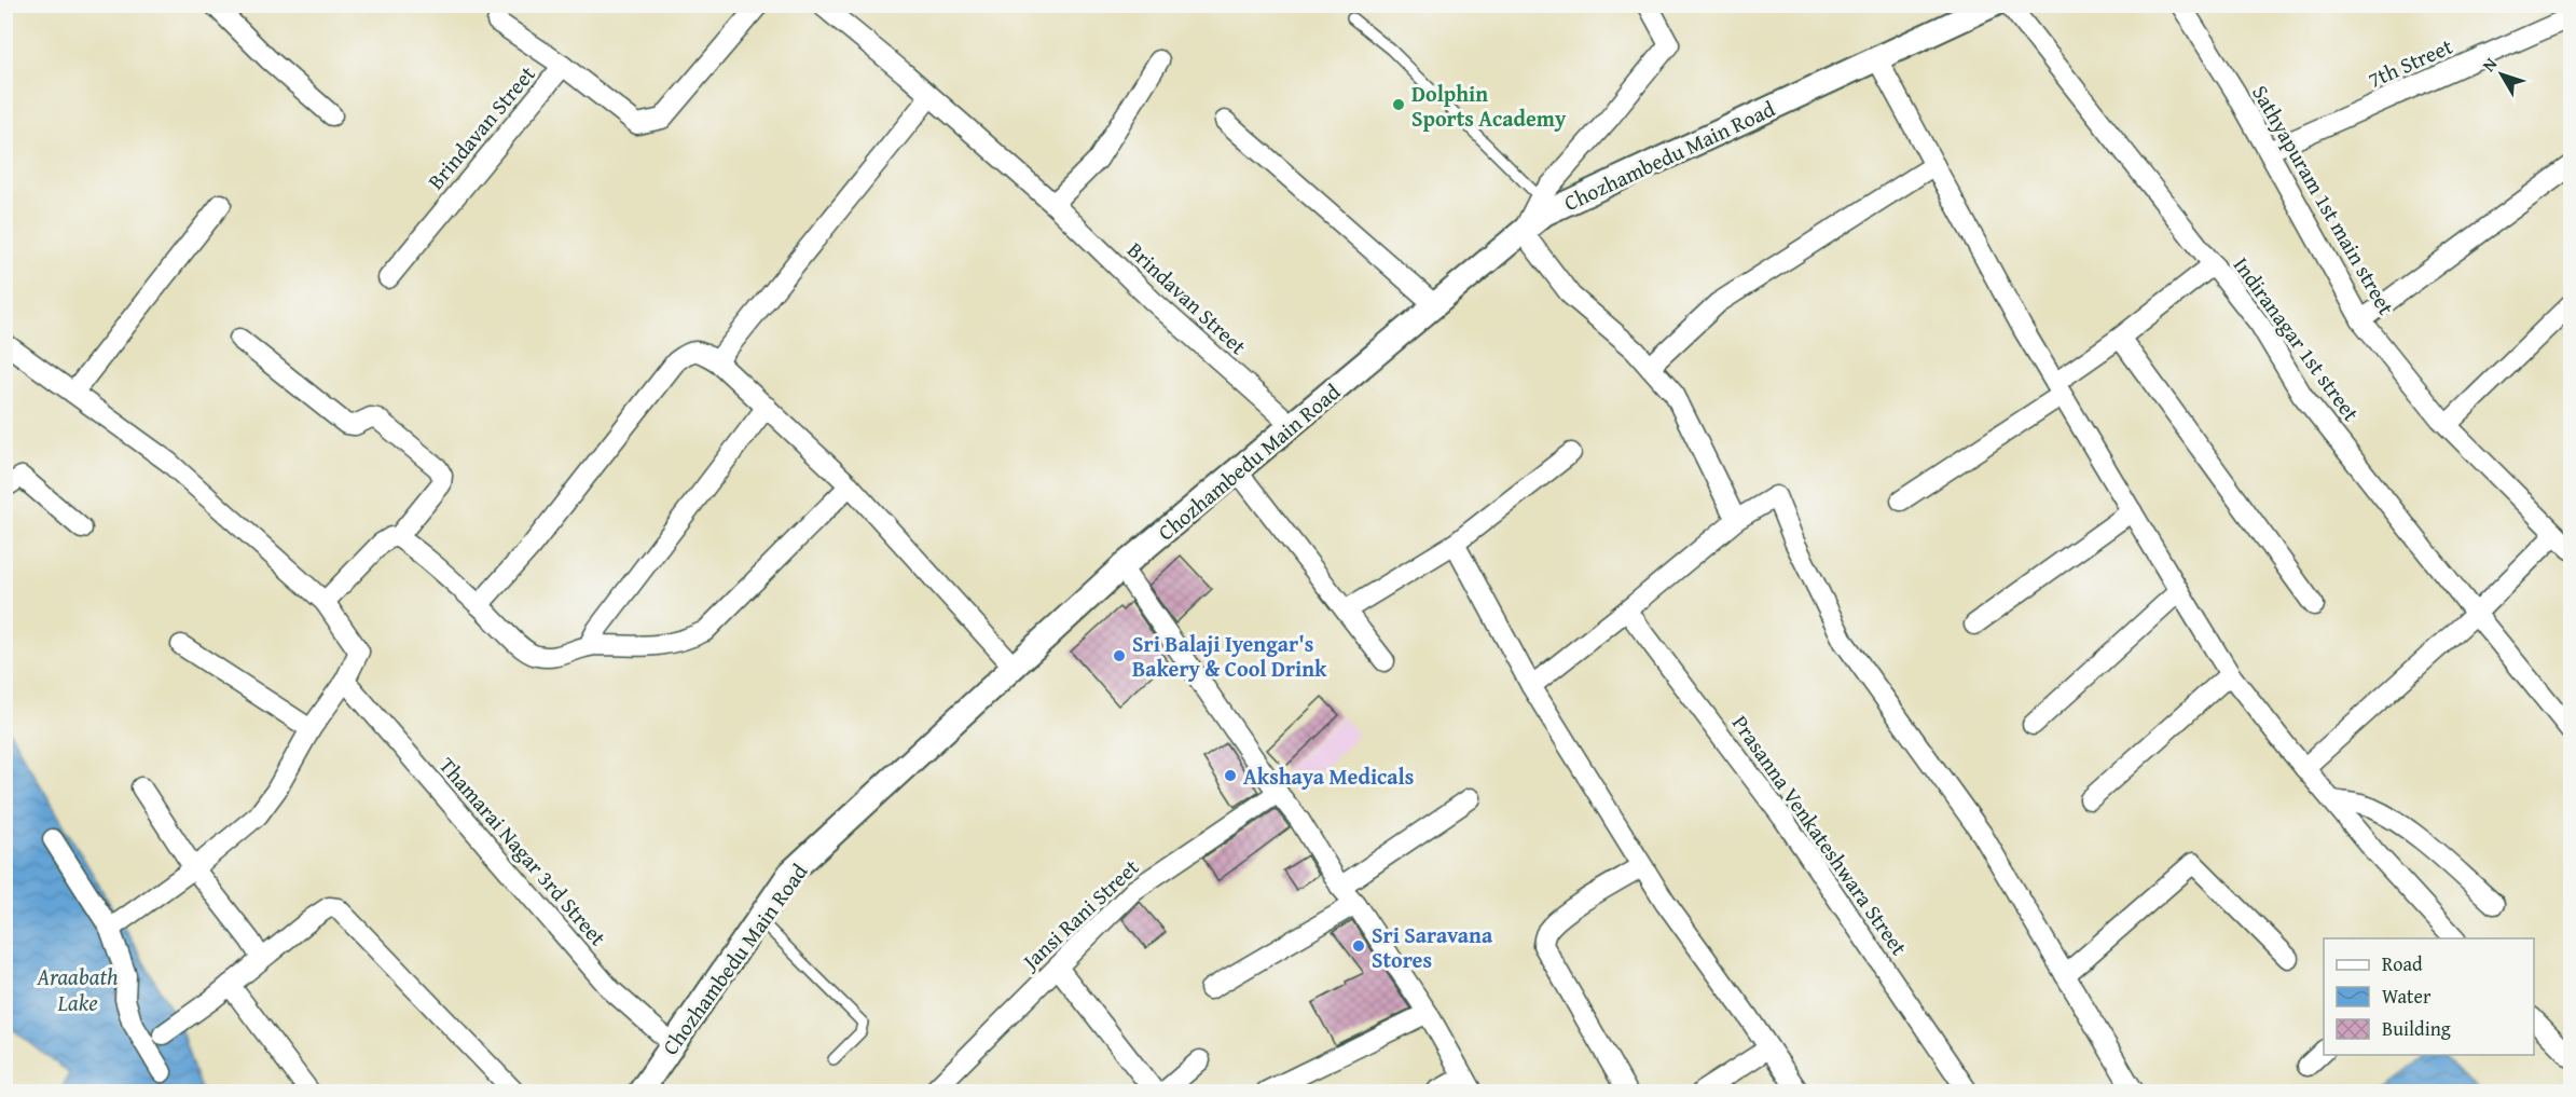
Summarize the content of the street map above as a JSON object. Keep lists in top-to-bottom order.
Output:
{
  "streets": {
    "street": [
      "7th Street",
      "Brindavan Street",
      "Chozhambedu Main Road",
      "Sathyapuram 1st main street",
      "Indiranagar 1st street",
      "Prasanna Venkateshwara Street",
      "Thamarai Nagar 3rd Street",
      "Jansi Rani Street"
    ]
  },
  "crossings": [
    ["7th Street", "Sathyapuram 1st main street"],
    ["Brindavan Street", "Chozhambedu Main Road"],
    ["Chozhambedu Main Road", "Thamarai Nagar 3rd Street"]
  ],
  "water": ["Araabath Lake"],
  "places": [
    "Dolphin Sports Academy",
    "Sri Balaji Iyengar's Bakery & Cool Drink",
    "Akshaya Medicals",
    "Sri Saravana Stores"
  ],
  "legend": ["Road", "Water", "Building"],
  "north": "top left"
}
